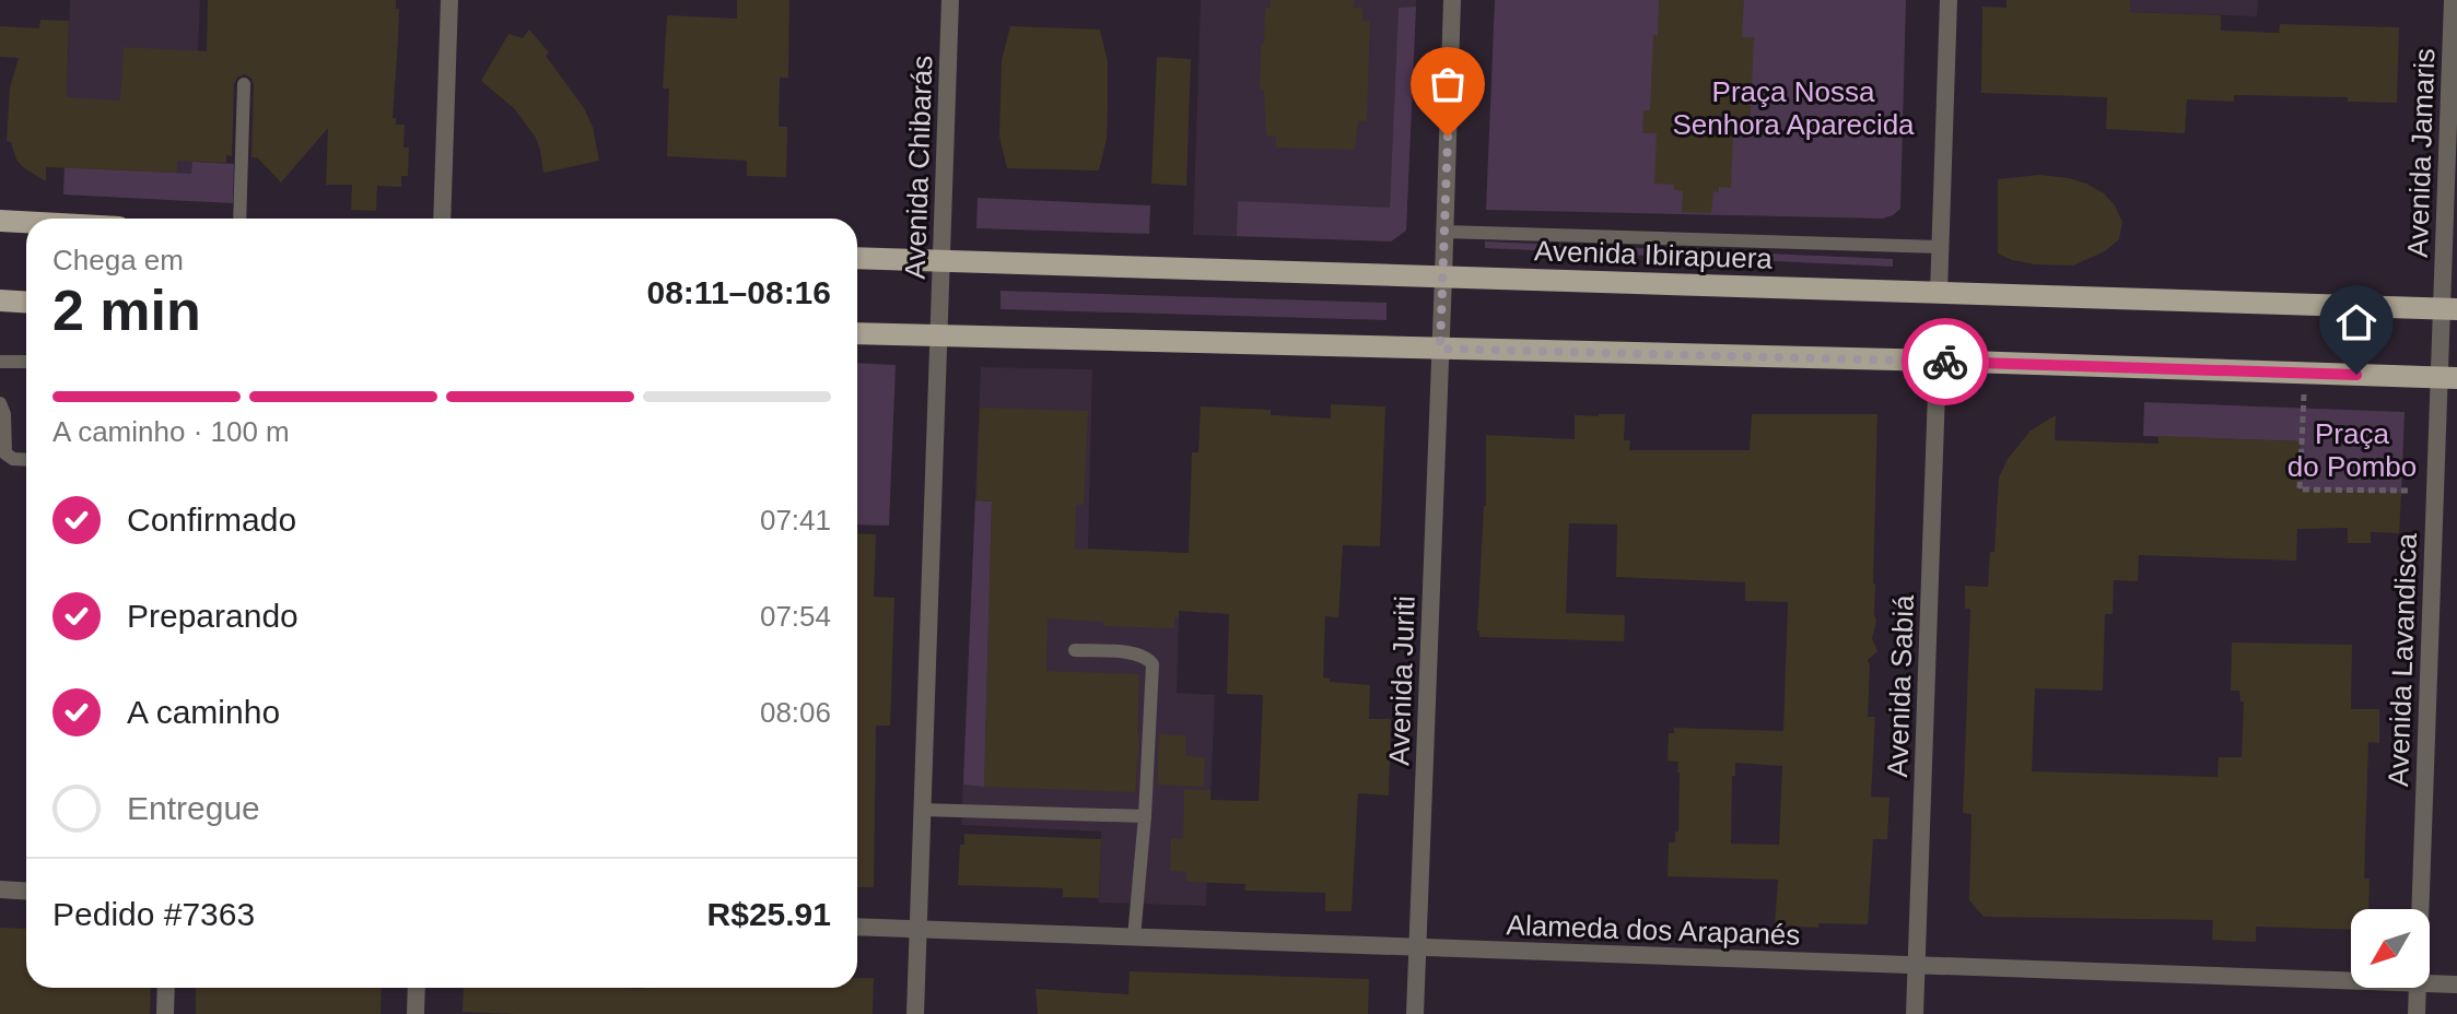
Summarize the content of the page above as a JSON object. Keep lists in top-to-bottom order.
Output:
{
  "streets": {
    "main road": ["Avenida Ibirapuera"],
    "street": [
      "Avenida Jamaris",
      "Avenida Chibarás",
      "Avenida Lavandisca",
      "Avenida Juriti",
      "Avenida Sabiá",
      "Alameda dos Arapanés"
    ]
  },
  "crossings": [
    ["Avenida Jamaris", "Avenida Ibirapuera"],
    ["Avenida Jamaris", "Avenida Lavandisca"],
    ["Avenida Chibarás", "Avenida Ibirapuera"],
    ["Avenida Chibarás", "Alameda dos Arapanés"],
    ["Avenida Ibirapuera", "Avenida Lavandisca"],
    ["Avenida Ibirapuera", "Avenida Juriti"],
    ["Avenida Juriti", "Alameda dos Arapanés"],
    ["Avenida Sabiá", "Alameda dos Arapanés"]
  ],
  "parks": ["Praça Nossa Senhora Aparecida", "Praça do Pombo"],
  "north": "bottom left",
  "page": {
    "heading": ["2 min", "Chega em", "08:11–08:16"],
    "panel": ["Pedido #7363", "R$25.91"],
    "bar": "A caminho · 100 m",
    "list": [
      ["Confirmado", "07:41"],
      ["Preparando", "07:54"],
      ["A caminho", "08:06"],
      "Entregue"
    ]
  }
}
